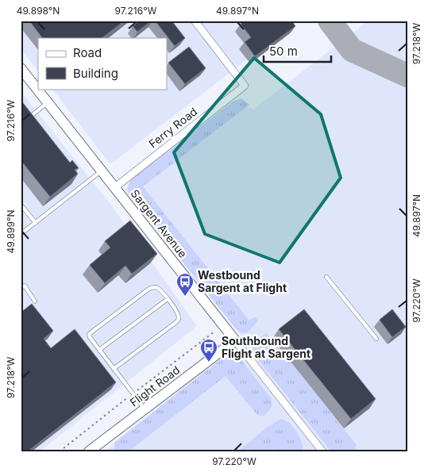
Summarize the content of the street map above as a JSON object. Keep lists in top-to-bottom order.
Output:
{
  "streets": {
    "street": ["Ferry Road", "Sargent Avenue", "Flight Road"]
  },
  "crossings": [
    ["Ferry Road", "Sargent Avenue"],
    ["Sargent Avenue", "Flight Road"]
  ],
  "places": {
    "bus stop": ["Westbound Sargent at Flight", "Southbound Flight at Sargent"]
  },
  "legend": ["Road", "Building"],
  "scale_bar": "50 m",
  "coordinates": [
    "49.898°N",
    "97.216°W",
    "49.897°N",
    "97.218°W",
    "49.899°N",
    "97.220°W"
  ]
}
